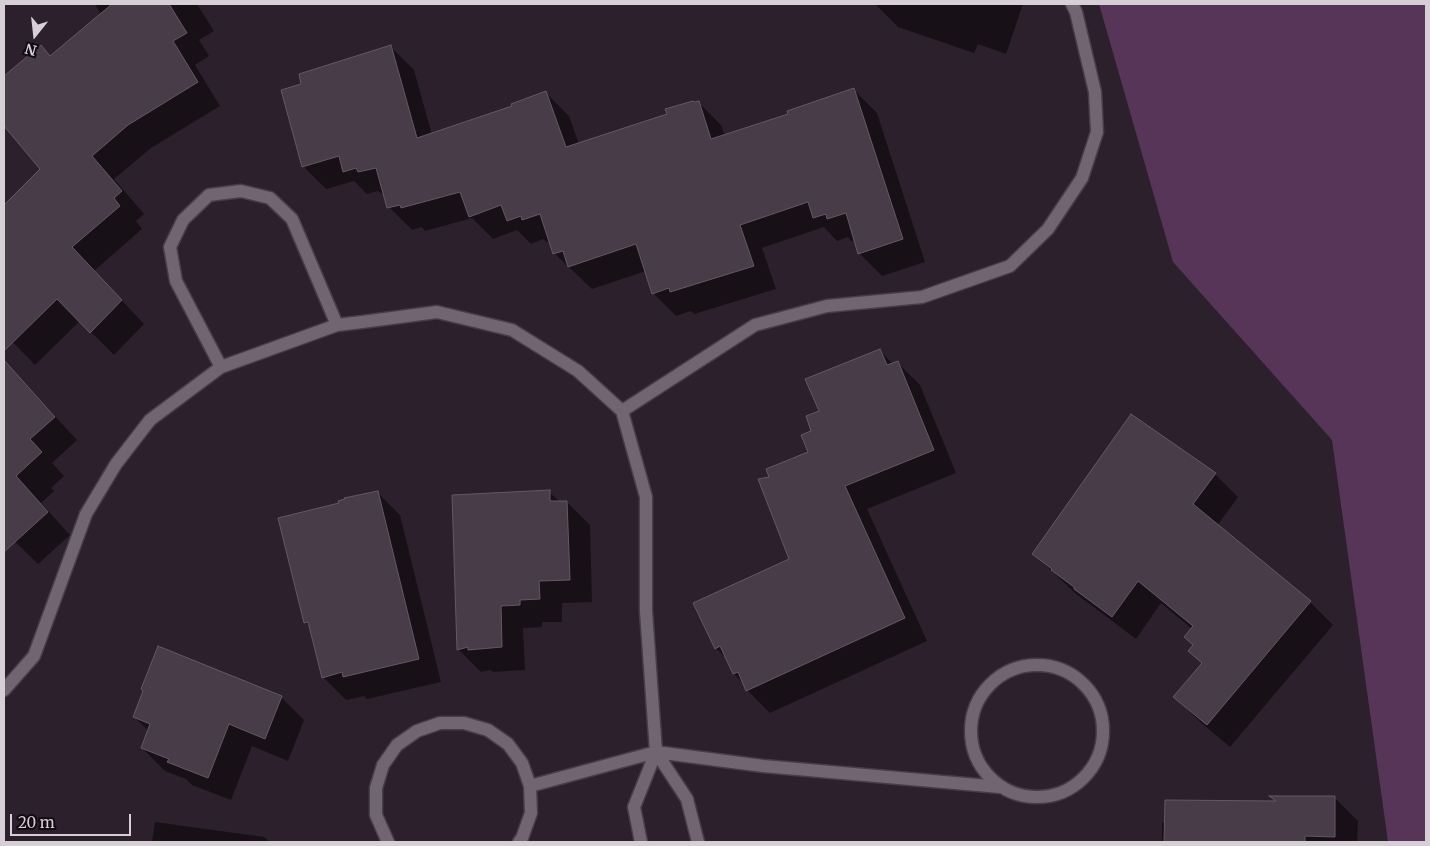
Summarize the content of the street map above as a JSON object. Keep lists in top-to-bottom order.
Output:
{
  "scale_bar": "20 m",
  "north": "bottom"
}
